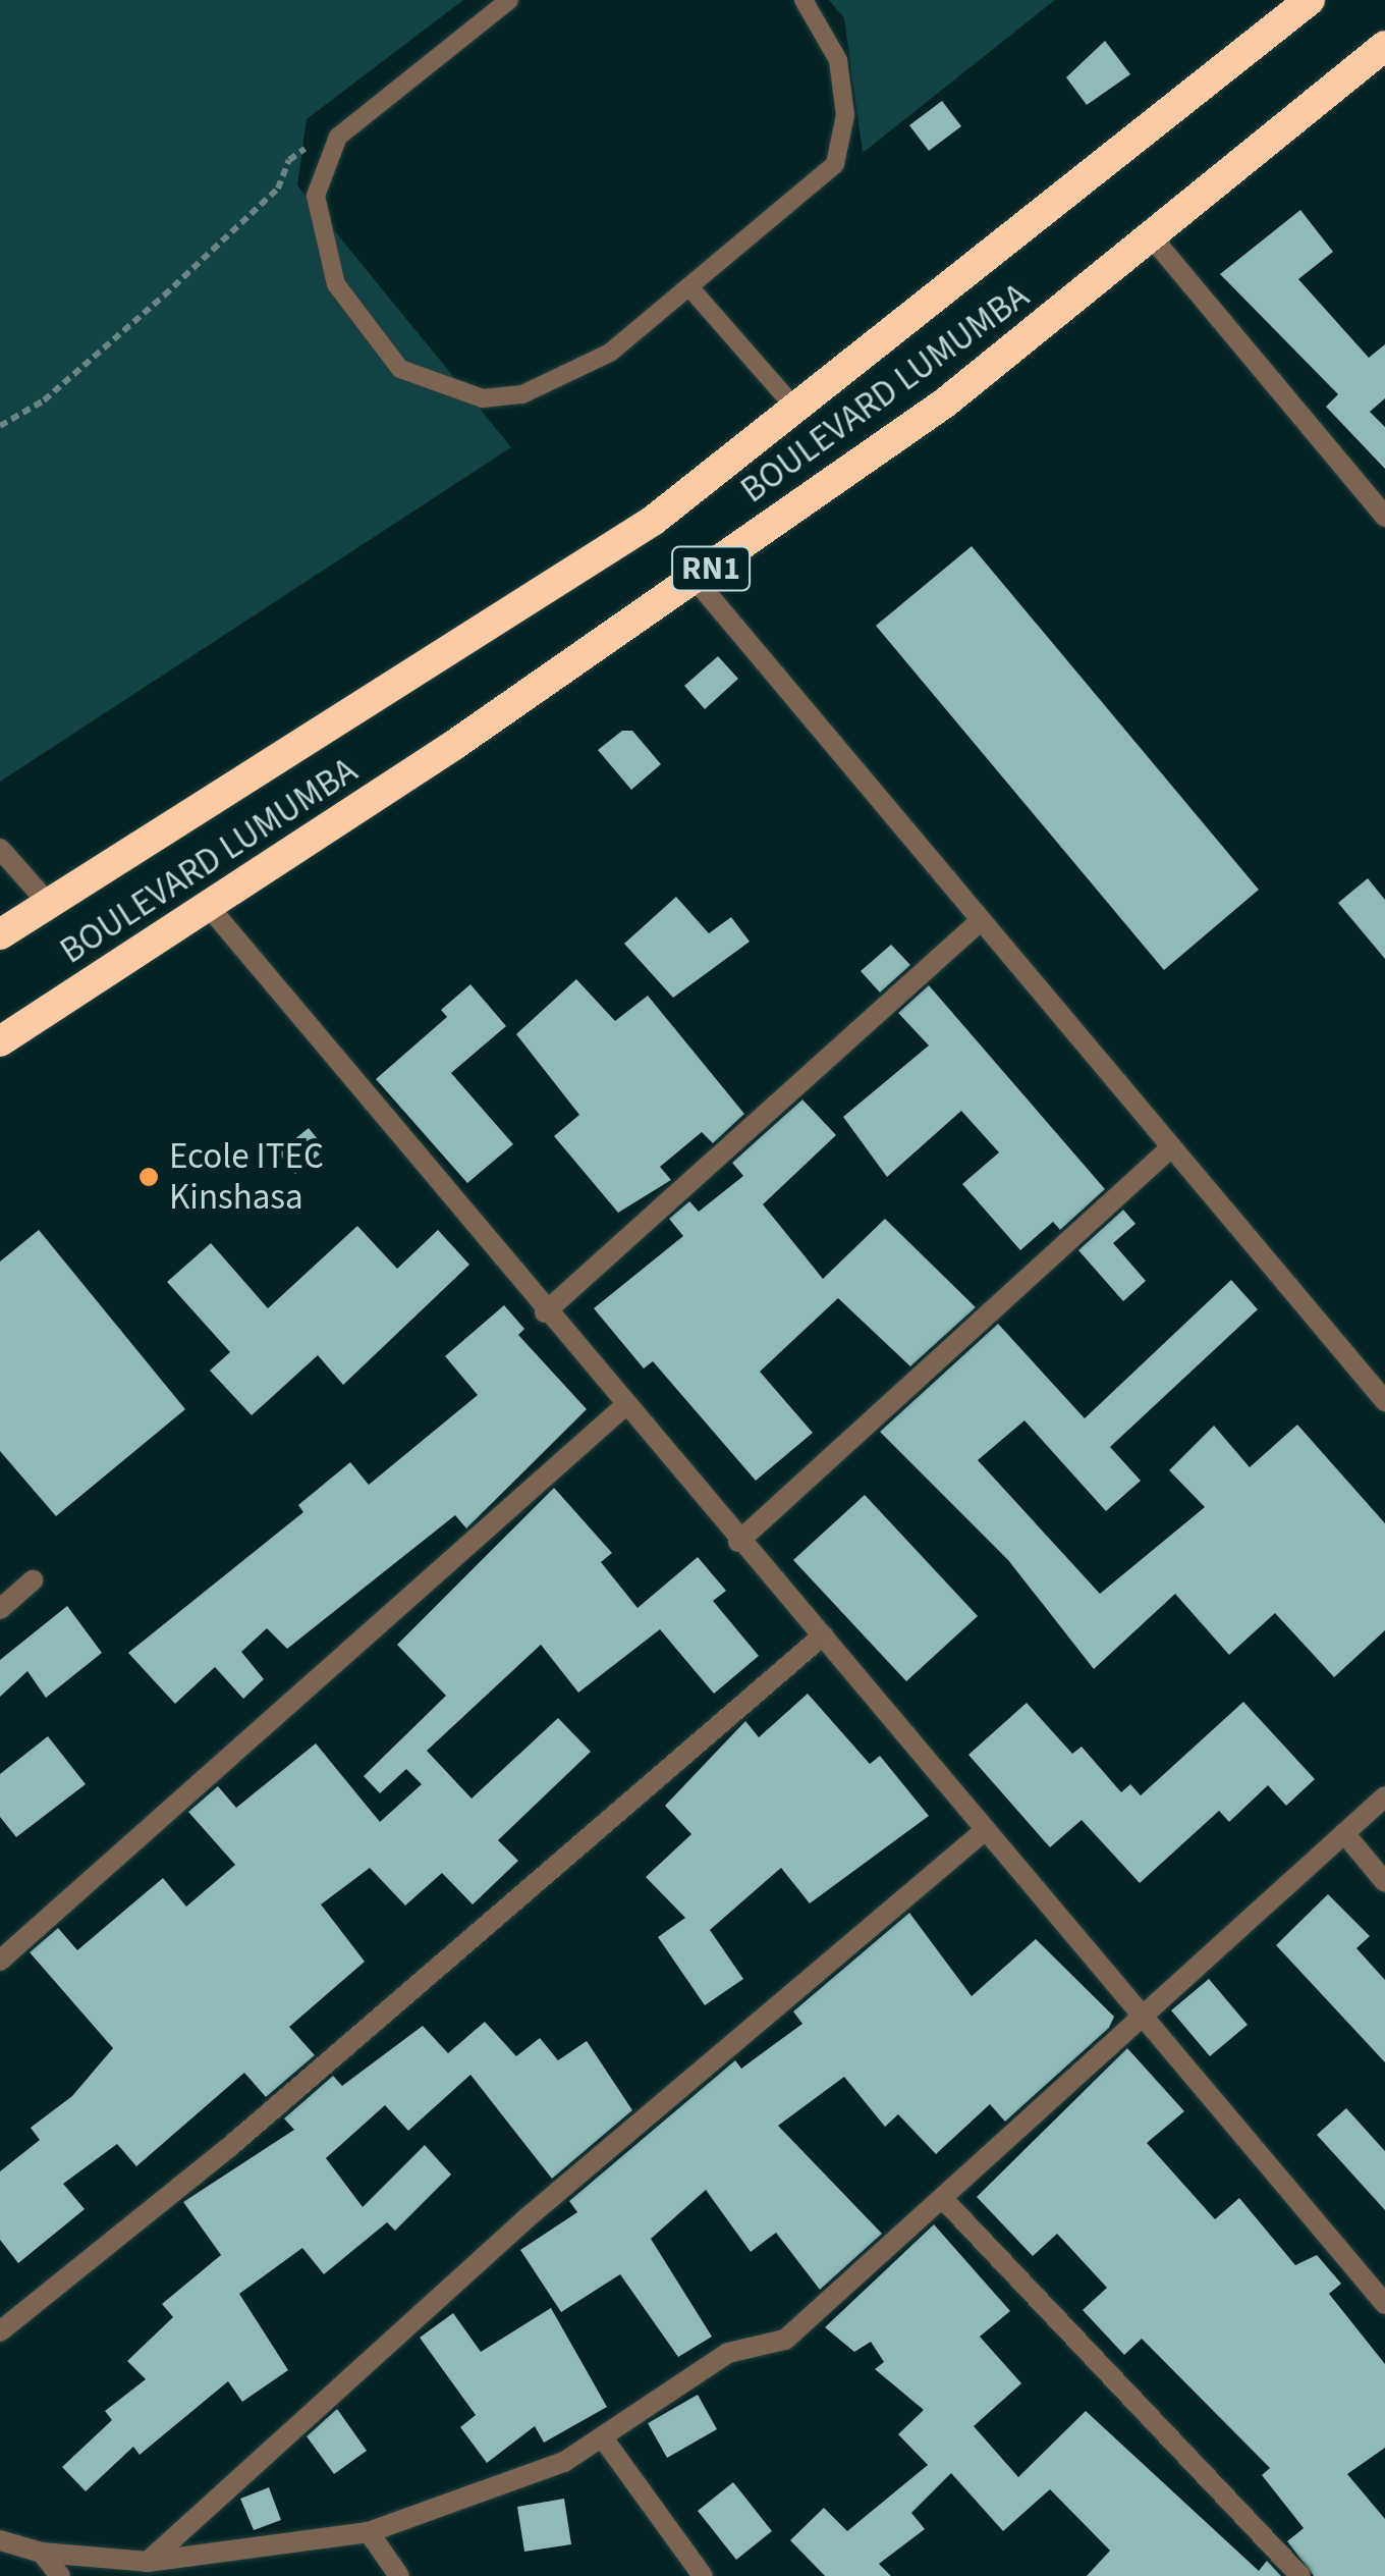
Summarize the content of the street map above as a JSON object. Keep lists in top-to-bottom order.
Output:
{
  "streets": {
    "highway": ["BOULEVARD LUMUMBA", "RN1"]
  },
  "places": ["Ecole ITEC Kinshasa"]
}
